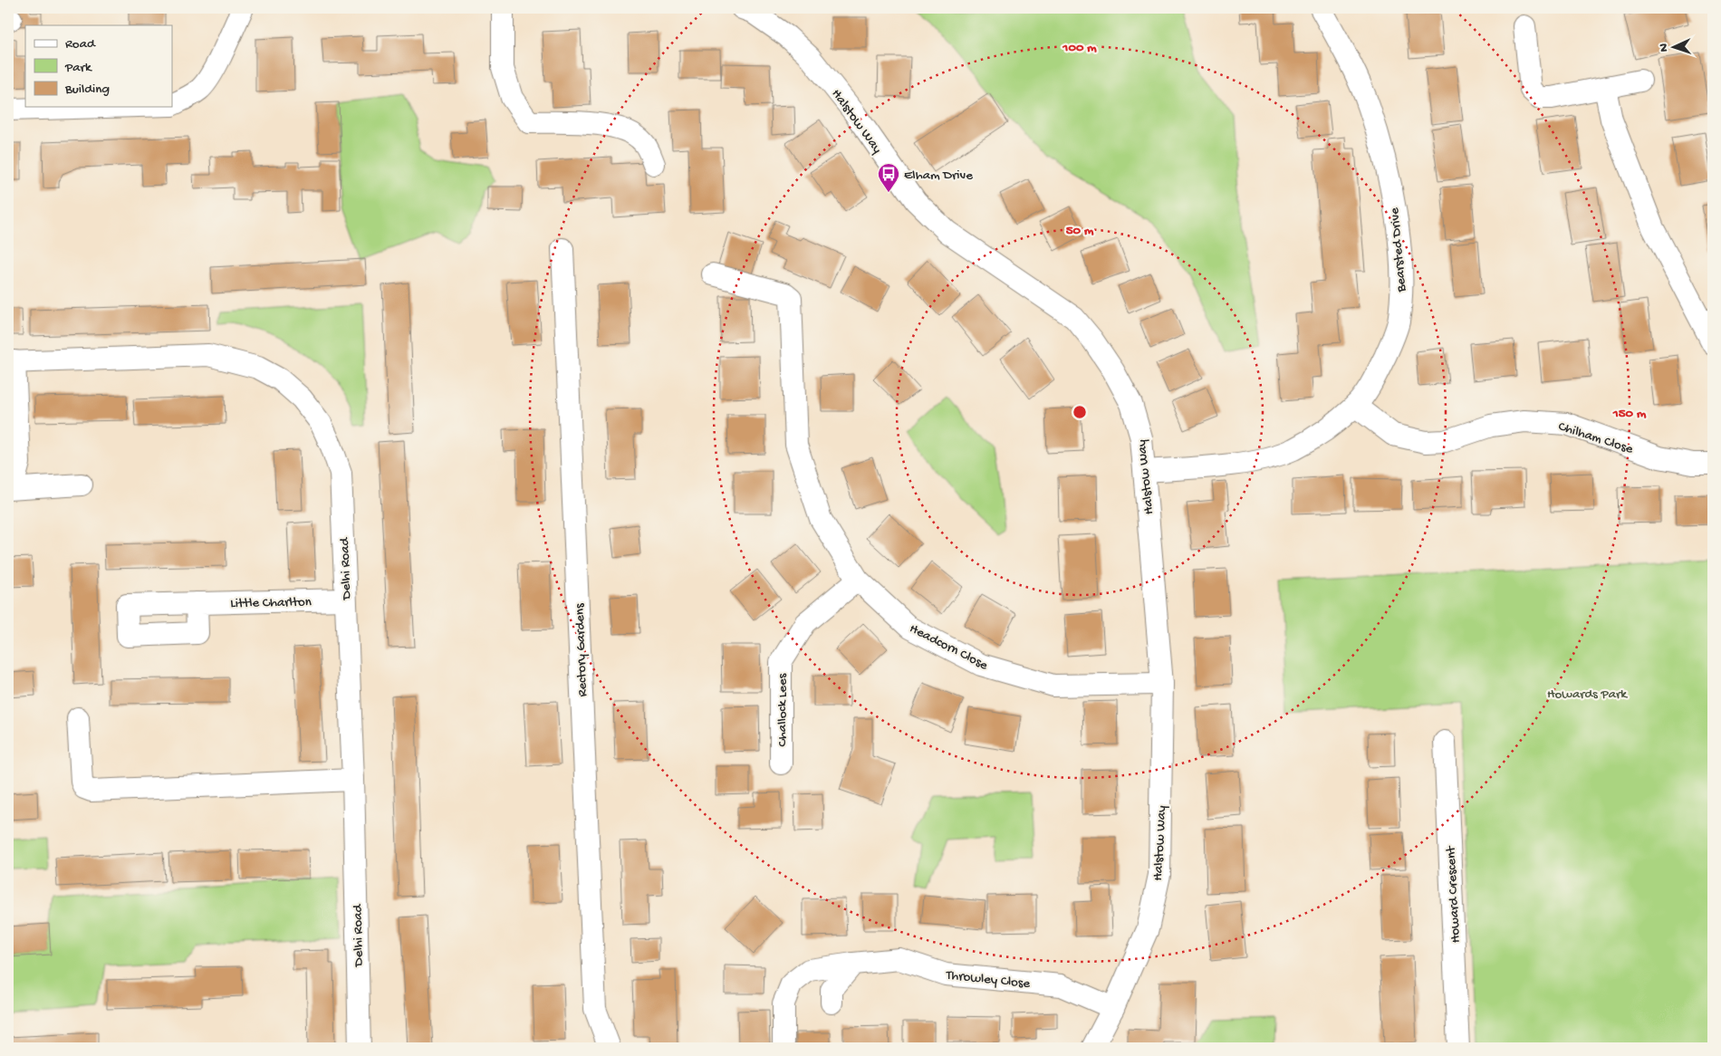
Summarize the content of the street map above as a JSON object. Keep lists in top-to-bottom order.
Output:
{
  "streets": {
    "street": [
      "Halstow Way",
      "Bearsted Drive",
      "Chilham Close",
      "Delhi Road",
      "Little Charlton",
      "Headcorn Close",
      "Rectory Gardens",
      "Challock Lees",
      "Howard Crescent",
      "Throwley Close"
    ]
  },
  "crossings": [
    ["Halstow Way", "Bearsted Drive"],
    ["Halstow Way", "Headcorn Close"],
    ["Halstow Way", "Throwley Close"],
    ["Bearsted Drive", "Chilham Close"],
    ["Delhi Road", "Little Charlton"],
    ["Headcorn Close", "Challock Lees"]
  ],
  "parks": ["Howards Park"],
  "places": {
    "bus stop": ["Elham Drive"]
  },
  "legend": ["Road", "Park", "Building"],
  "north": "left",
  "rings": ["100 m", "50 m", "150 m"]
}
